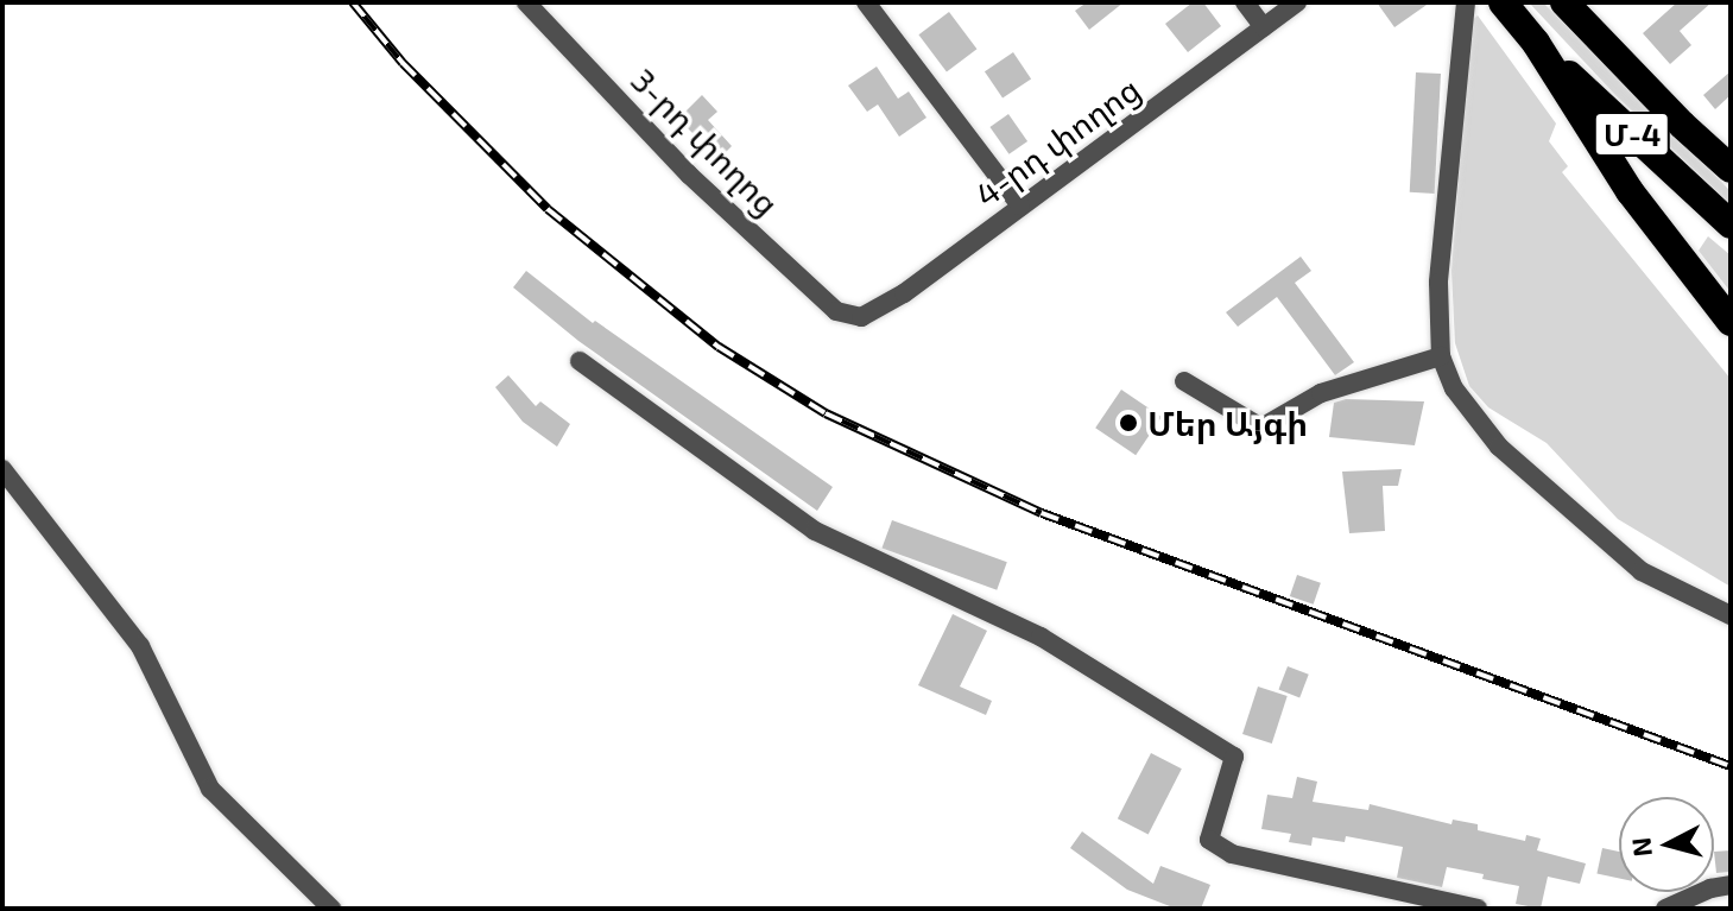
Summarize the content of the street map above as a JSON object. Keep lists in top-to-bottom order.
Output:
{
  "streets": {
    "highway": ["Մ-4"],
    "street": ["3-րդ փողոց", "4-րդ փողոց"]
  },
  "crossings": [
    ["3-րդ փողոց", "4-րդ փողոց"]
  ],
  "places": ["Մեր Այգի"],
  "north": "left"
}
